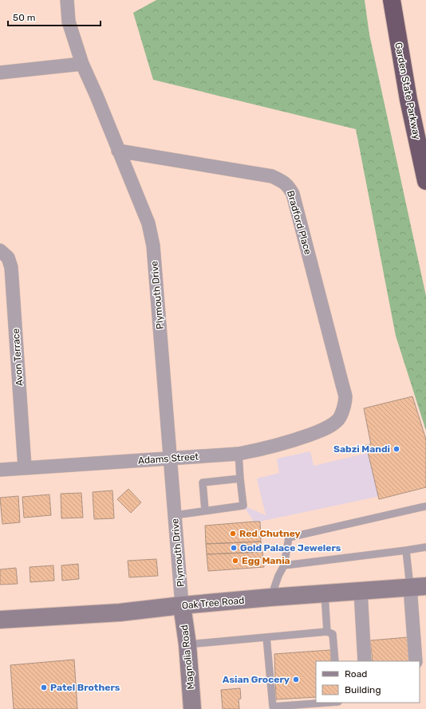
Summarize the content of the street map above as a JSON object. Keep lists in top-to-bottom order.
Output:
{
  "streets": {
    "highway": ["Garden State Parkway"],
    "street": [
      "Bradford Place",
      "Plymouth Drive",
      "Avon Terrace",
      "Adams Street",
      "Oak Tree Road",
      "Magnolia Road"
    ]
  },
  "crossings": [
    ["Bradford Place", "Plymouth Drive"],
    ["Bradford Place", "Adams Street"],
    ["Plymouth Drive", "Adams Street"],
    ["Plymouth Drive", "Oak Tree Road"],
    ["Plymouth Drive", "Magnolia Road"],
    ["Avon Terrace", "Adams Street"],
    ["Oak Tree Road", "Magnolia Road"]
  ],
  "places": [
    "Sabzi Mandi",
    "Red Chutney",
    "Gold Palace Jewelers",
    "Egg Mania",
    "Asian Grocery",
    "Patel Brothers"
  ],
  "legend": ["Road", "Building"],
  "scale_bar": "50 m"
}
